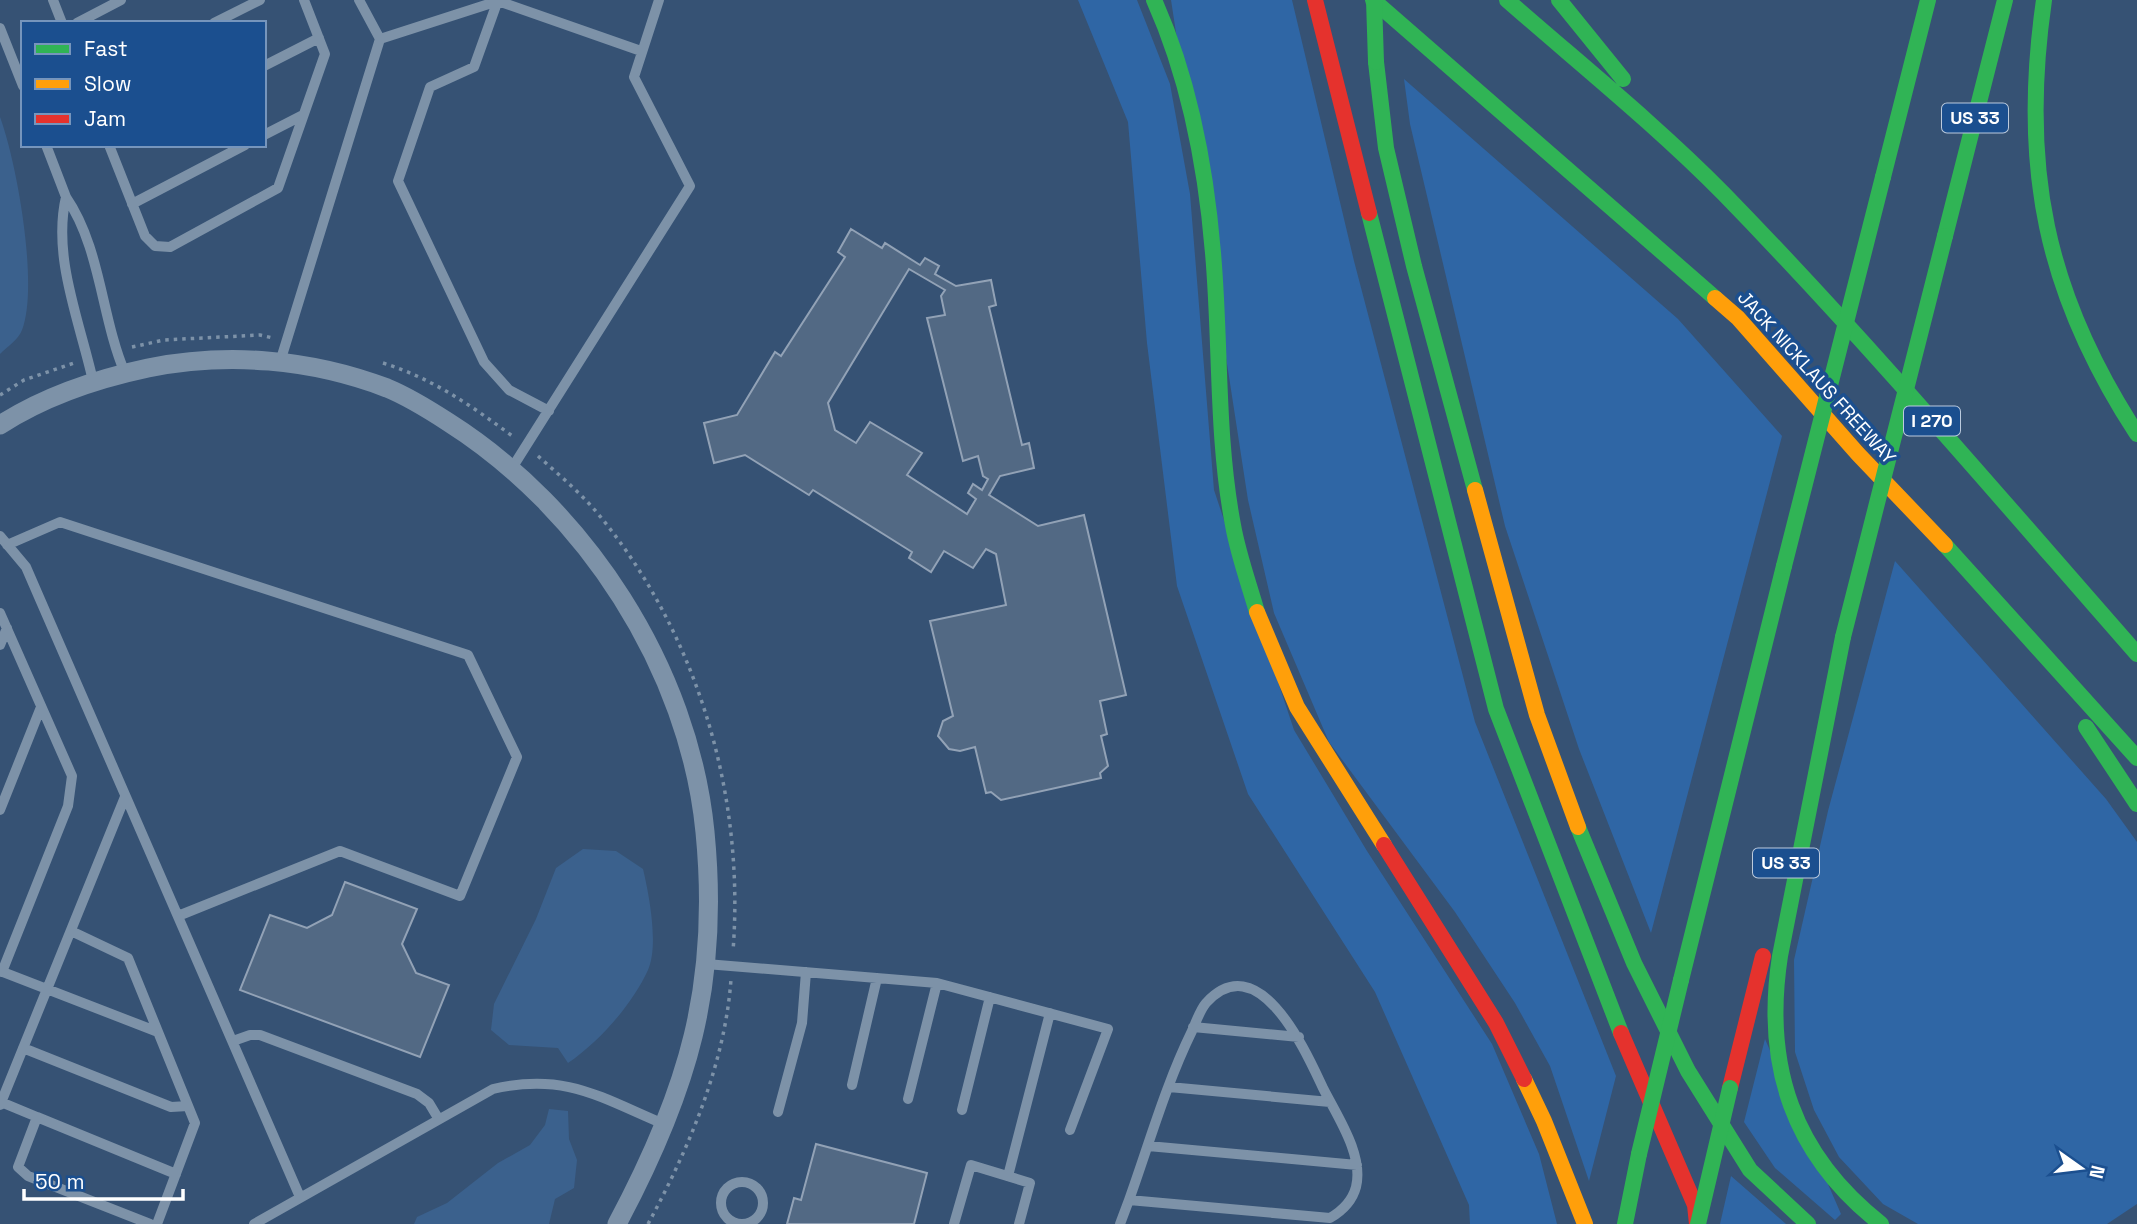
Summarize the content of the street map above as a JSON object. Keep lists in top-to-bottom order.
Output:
{
  "streets": {
    "highway": ["US 33", "JACK NICKLAUS FREEWAY", "I 270"]
  },
  "legend": ["Fast", "Slow", "Jam"],
  "scale_bar": "50 m",
  "north": "right"
}
